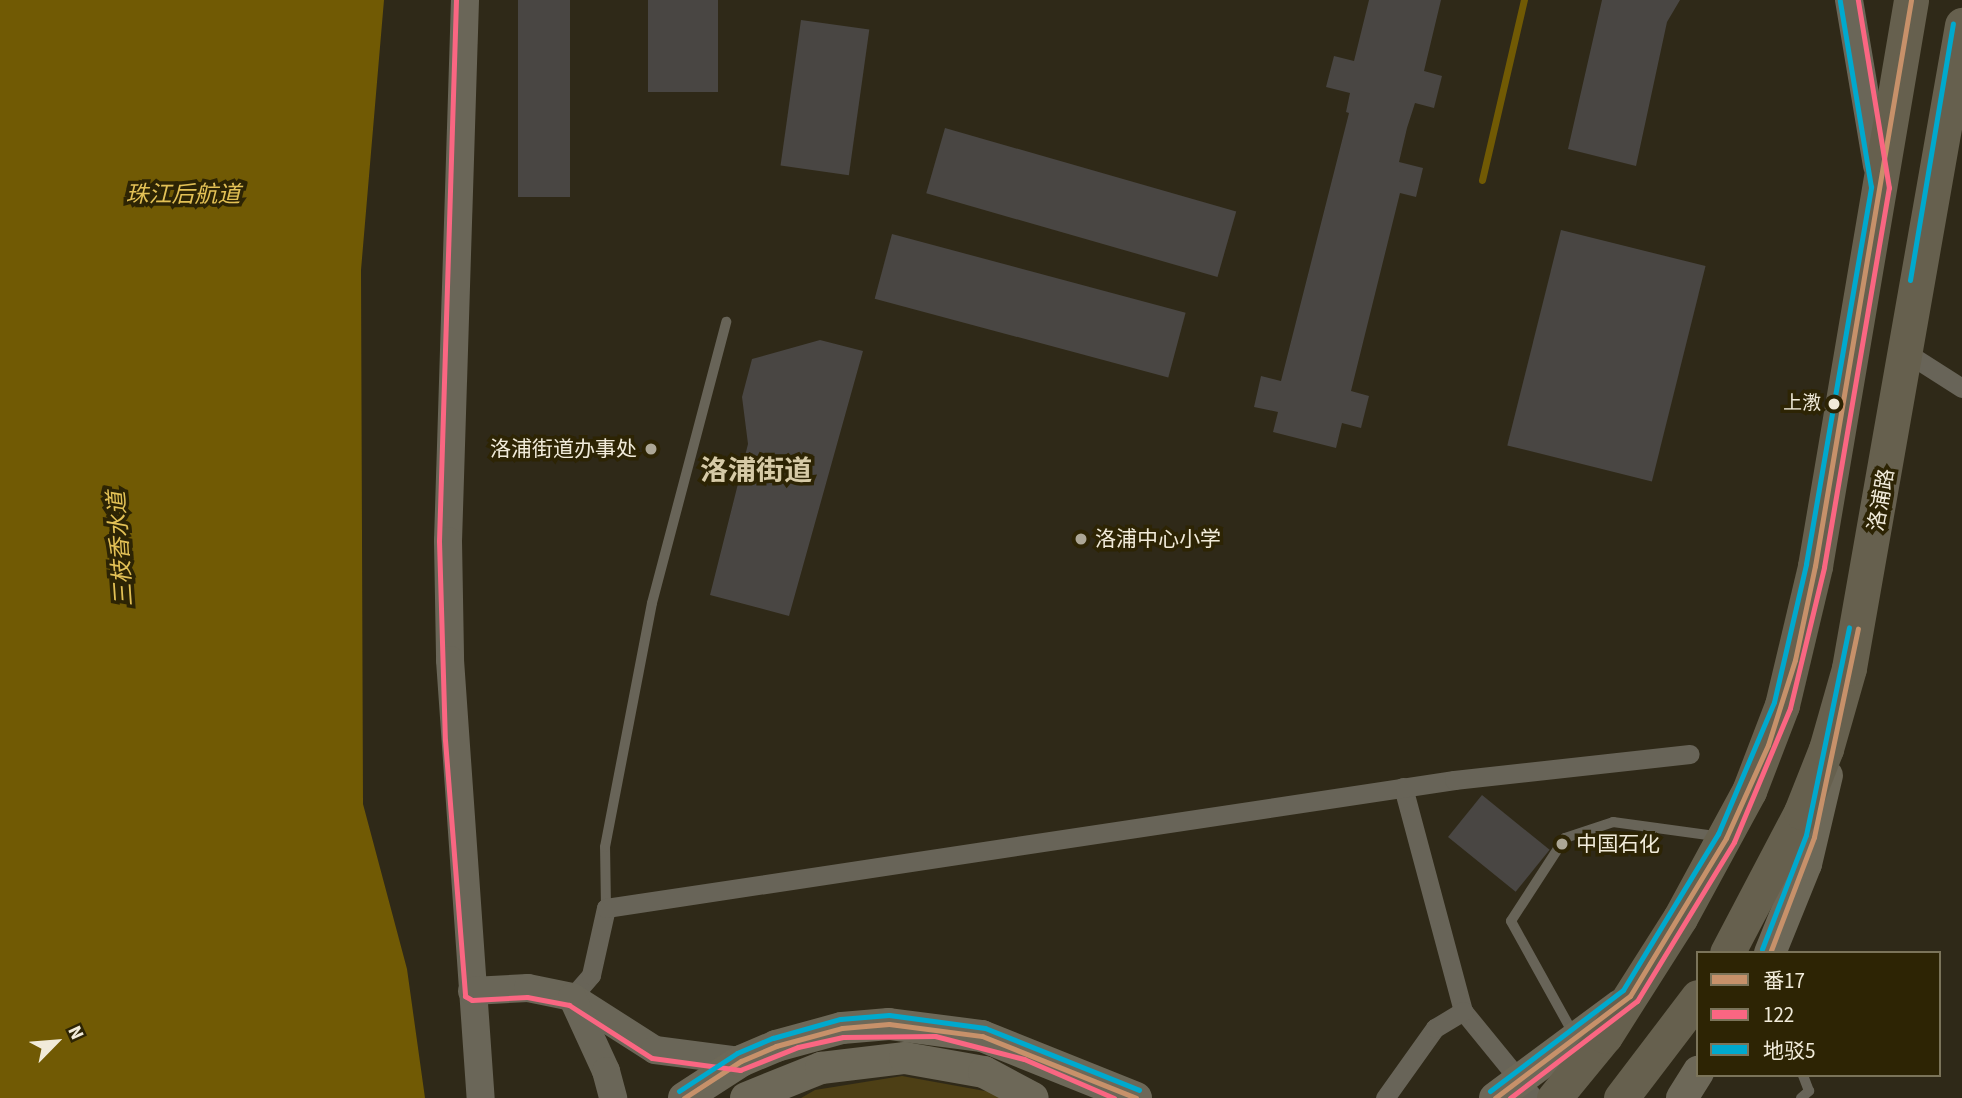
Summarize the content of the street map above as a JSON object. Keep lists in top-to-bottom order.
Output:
{
  "streets": {
    "highway": ["洛浦路"]
  },
  "districts": ["洛浦街道"],
  "water": ["珠江后航道", "三枝香水道"],
  "places": [
    "上漖",
    "洛浦街道办事处",
    "洛浦中心小学",
    "中国石化"
  ],
  "lines": ["transit line 番17", "transit line 122", "transit line 地驳5"],
  "legend": ["番17", "122", "地驳5"],
  "north": "top right"
}
